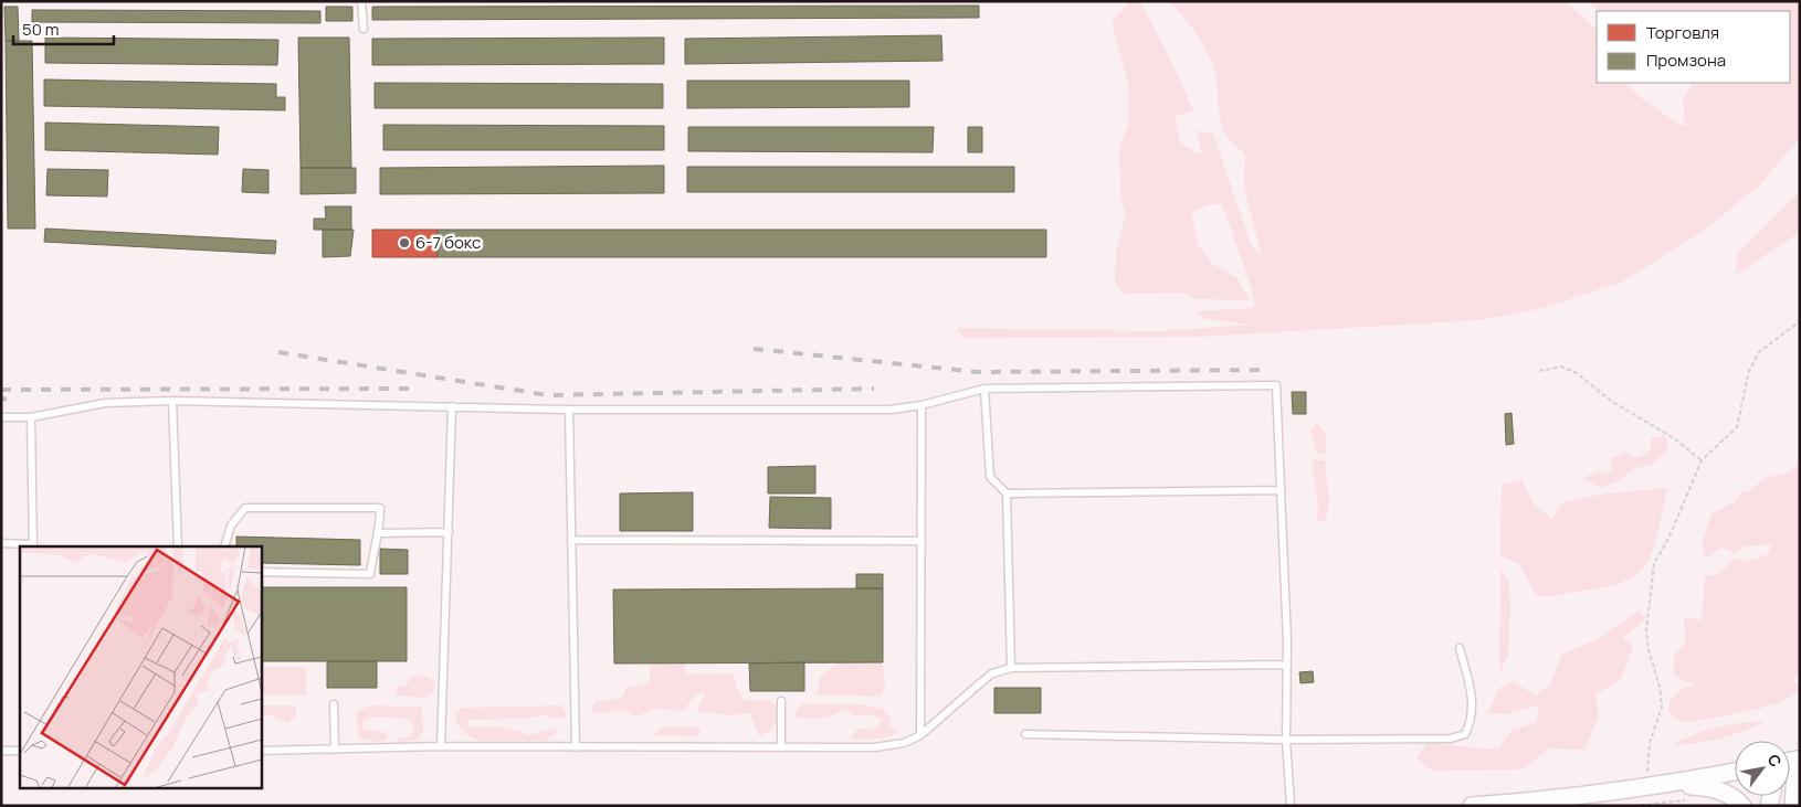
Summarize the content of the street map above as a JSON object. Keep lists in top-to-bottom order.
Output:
{
  "places": ["6-7 бокс"],
  "legend": ["Торговля", "Промзона"],
  "scale_bar": "50 m",
  "north": "top right"
}
